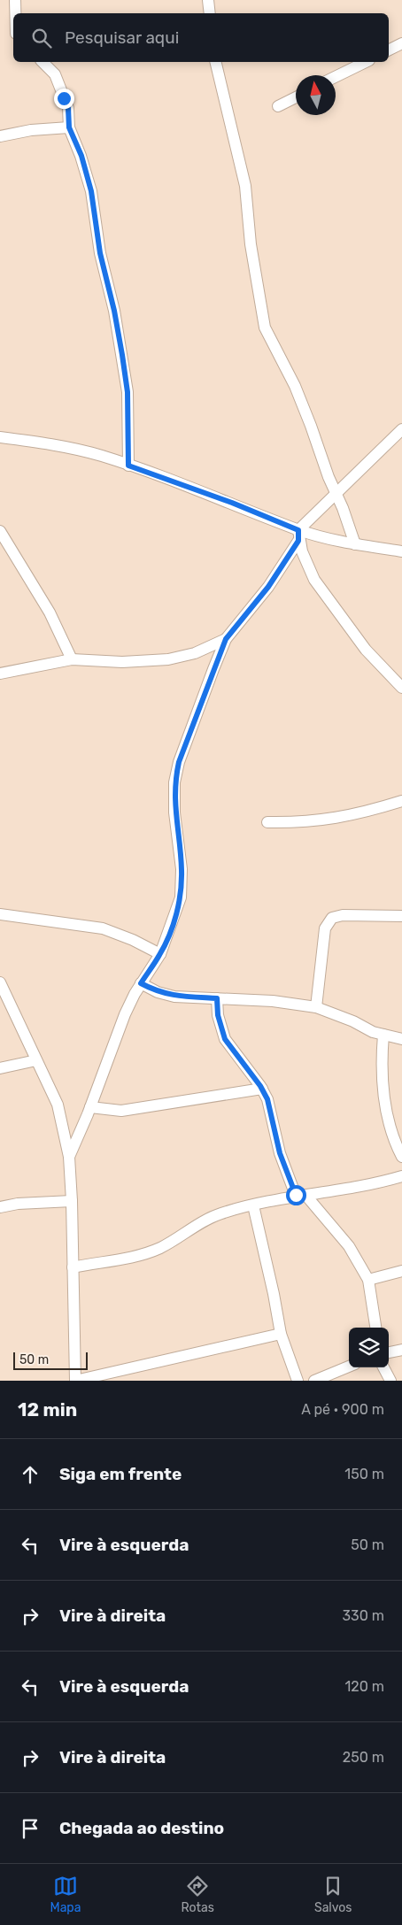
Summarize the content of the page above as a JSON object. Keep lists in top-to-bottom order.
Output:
{
  "scale_bar": "50 m",
  "north": "top",
  "page": {
    "search": "Pesquisar aqui",
    "scale": "50 m",
    "heading": ["12 min", "A pé · 900 m"],
    "list": [
      ["Siga em frente", "150 m"],
      ["Vire à esquerda", "50 m"],
      ["Vire à direita", "330 m"],
      ["Vire à esquerda", "120 m"],
      ["Vire à direita", "250 m"],
      "Chegada ao destino"
    ],
    "nav": ["Mapa", "Rotas", "Salvos"]
  }
}
